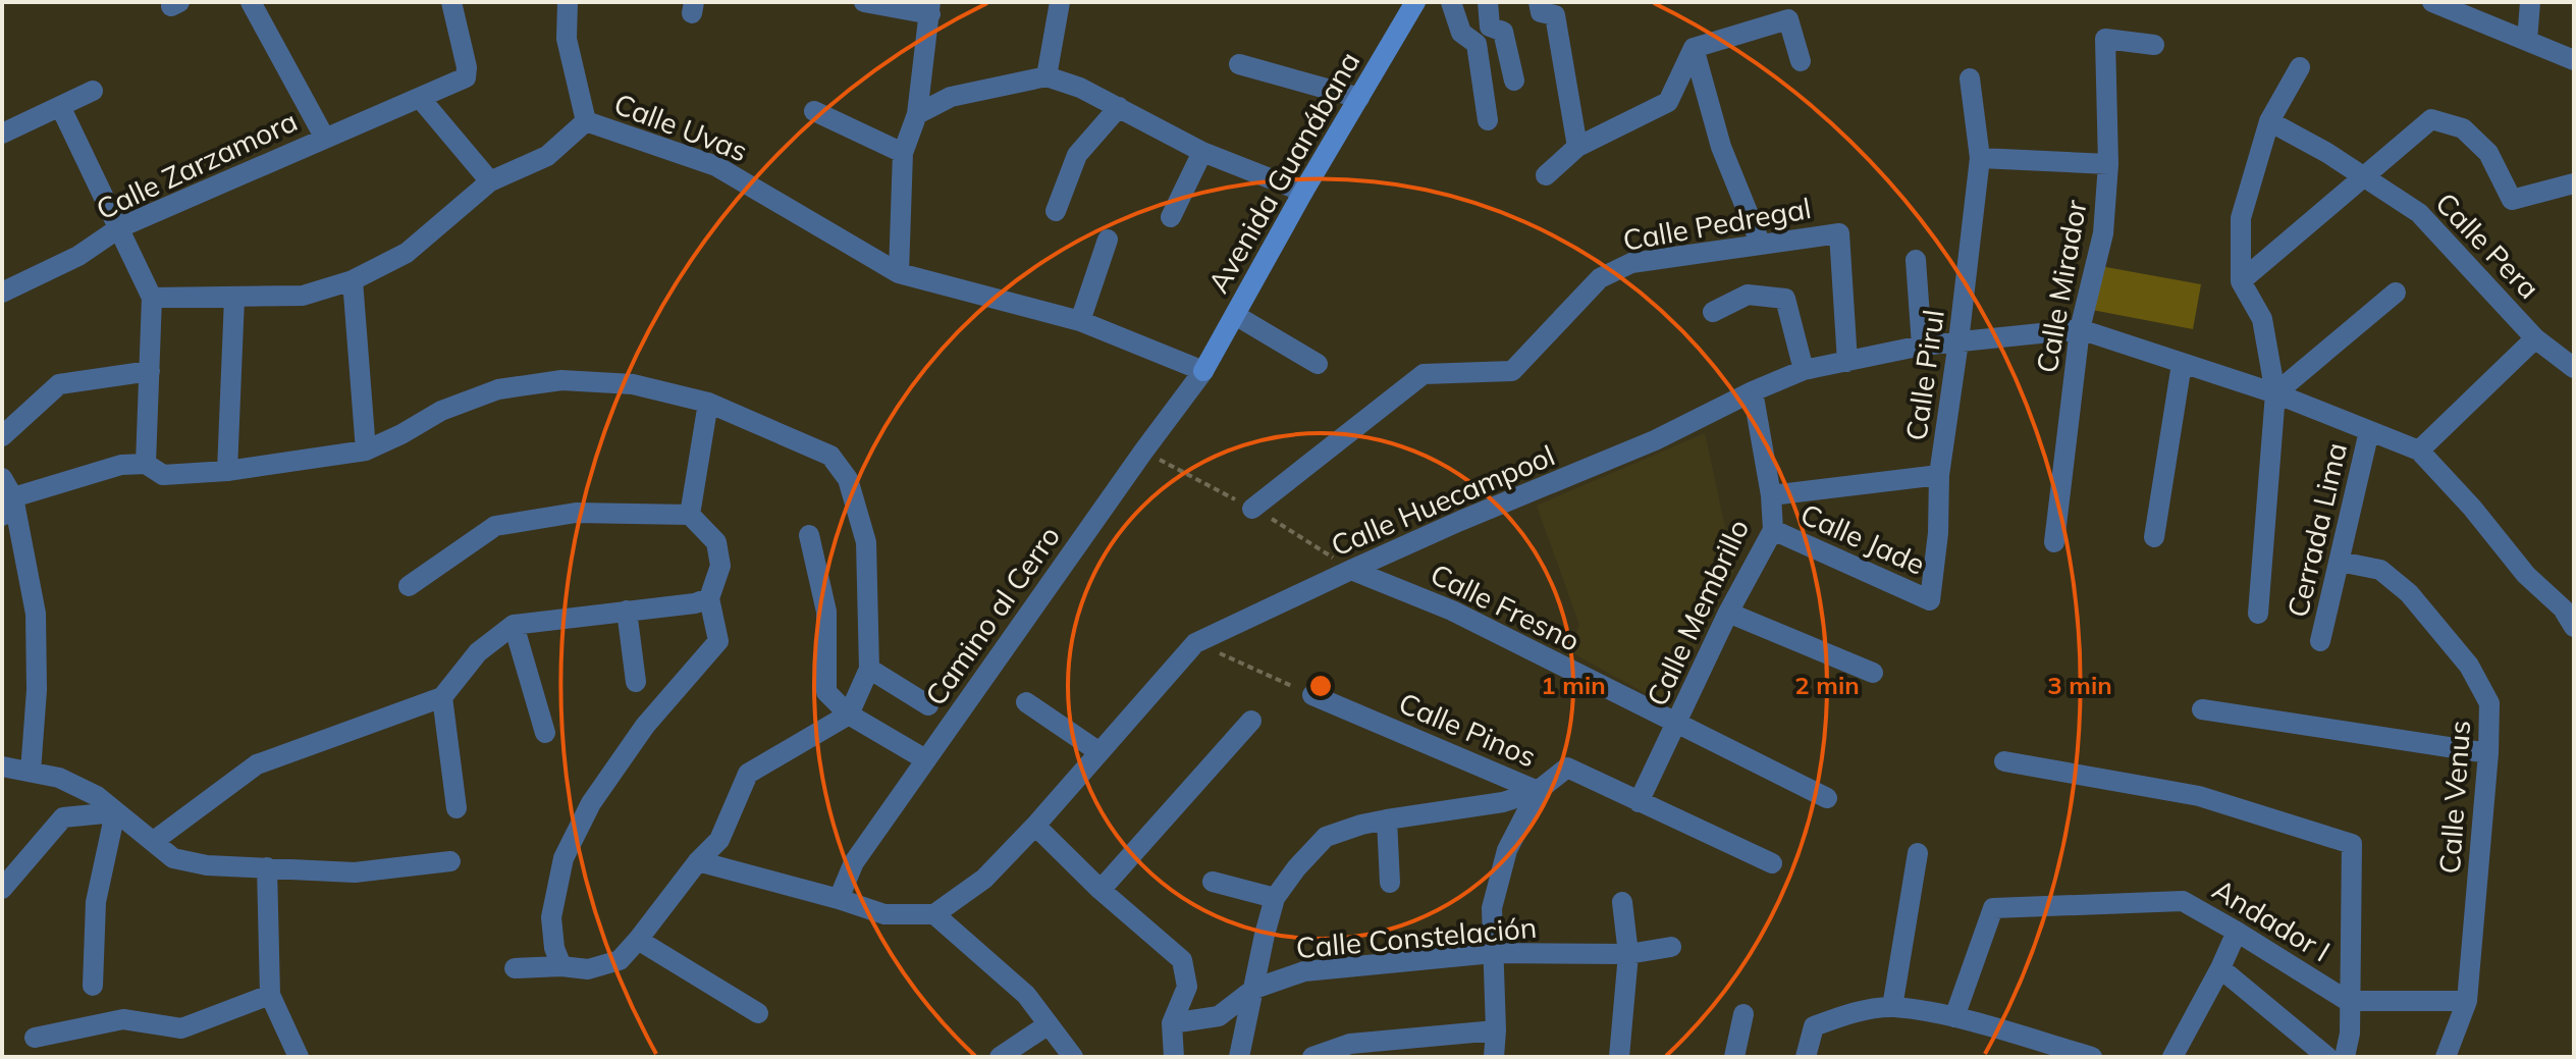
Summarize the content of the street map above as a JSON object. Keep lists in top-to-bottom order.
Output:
{
  "streets": {
    "street": [
      "Calle Uvas",
      "Calle Zarzamora",
      "Avenida Guanábana",
      "Calle Pedregal",
      "Calle Pera",
      "Calle Mirador",
      "Calle Pirul",
      "Calle Huecampool",
      "Cerrada Lima",
      "Calle Jade",
      "Calle Fresno",
      "Calle Membrillo",
      "Camino al Cerro",
      "Calle Pinos",
      "Calle Venus",
      "Andador I",
      "Calle Constelación"
    ]
  },
  "crossings": [
    ["Calle Uvas", "Avenida Guanábana"],
    ["Calle Uvas", "Camino al Cerro"],
    ["Avenida Guanábana", "Camino al Cerro"],
    ["Calle Pedregal", "Calle Huecampool"],
    ["Calle Mirador", "Calle Huecampool"],
    ["Calle Pirul", "Calle Huecampool"],
    ["Calle Pirul", "Calle Jade"],
    ["Calle Huecampool", "Calle Fresno"],
    ["Calle Huecampool", "Calle Membrillo"],
    ["Cerrada Lima", "Calle Venus"],
    ["Calle Jade", "Calle Membrillo"],
    ["Calle Fresno", "Calle Membrillo"],
    ["Calle Membrillo", "Calle Pinos"]
  ],
  "rings": ["1 min", "2 min", "3 min"]
}
